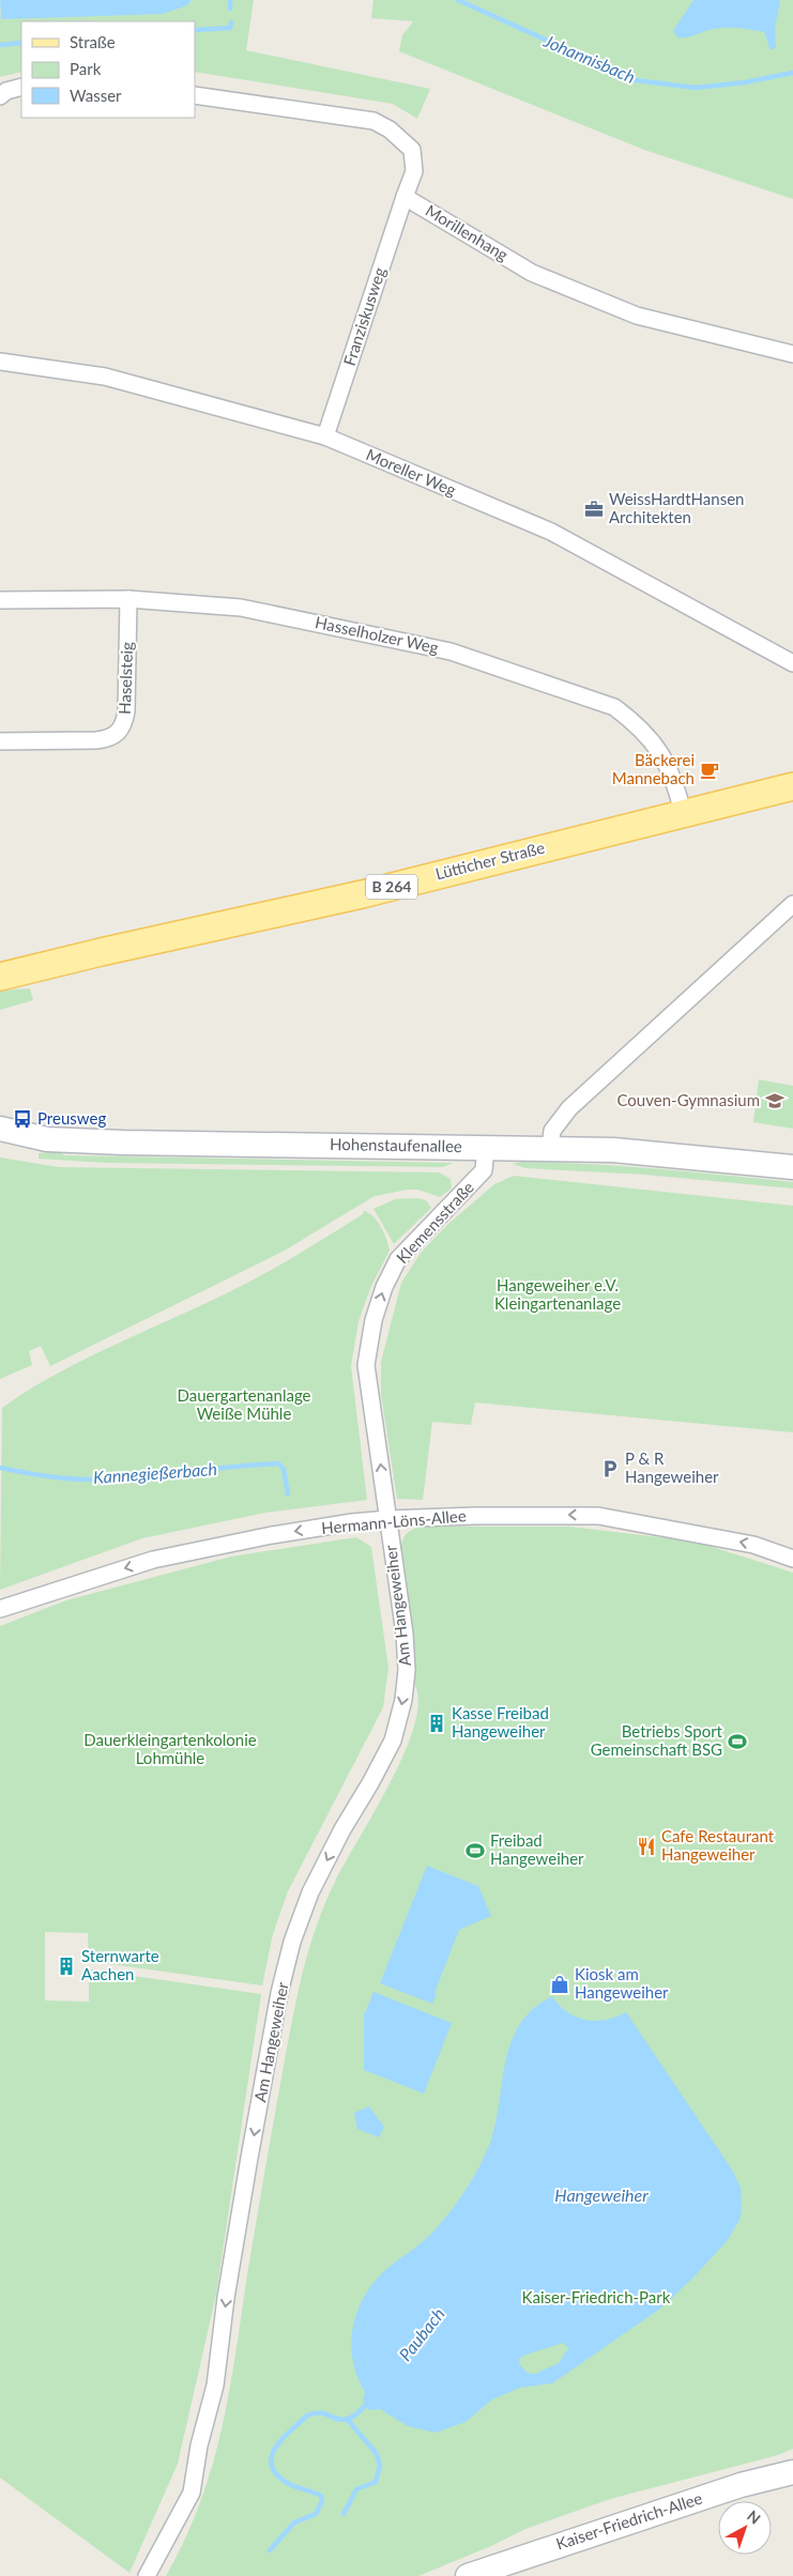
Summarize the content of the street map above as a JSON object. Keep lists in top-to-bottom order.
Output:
{
  "streets": {
    "main road": [
      "Lütticher Straße",
      "B 264",
      "Hohenstaufenallee",
      "Kaiser-Friedrich-Allee"
    ],
    "street": [
      "Morillenhang",
      "Franziskusweg",
      "Moreller Weg",
      "Hasselholzer Weg",
      "Haselsteig",
      "Klemensstraße",
      "Hermann-Löns-Allee",
      "Am Hangeweiher"
    ]
  },
  "crossings": [
    ["Morillenhang", "Franziskusweg"],
    ["Franziskusweg", "Moreller Weg"],
    ["Hasselholzer Weg", "Haselsteig"],
    ["Hasselholzer Weg", "Lütticher Straße"],
    ["Hohenstaufenallee", "Klemensstraße"],
    ["Klemensstraße", "Hermann-Löns-Allee"],
    ["Klemensstraße", "Am Hangeweiher"],
    ["Hermann-Löns-Allee", "Am Hangeweiher"]
  ],
  "one_way": ["Klemensstraße", "Hermann-Löns-Allee", "Am Hangeweiher"],
  "water": [
    "Johannisbach",
    "Kannegießerbach",
    "Hangeweiher",
    "Paubach"
  ],
  "parks": [
    "Hangeweiher e.V. Kleingartenanlage",
    "Dauergartenanlage Weiße Mühle",
    "Dauerkleingartenkolonie Lohmühle",
    "Kaiser-Friedrich-Park"
  ],
  "places": {
    "office": ["WeissHardtHansen Architekten"],
    "cafe": ["Bäckerei Mannebach"],
    "school or university": ["Couven-Gymnasium"],
    "bus stop": ["Preusweg"],
    "parking": ["P & R Hangeweiher"],
    "building": ["Kasse Freibad Hangeweiher", "Sternwarte Aachen"],
    "sports": ["Betriebs Sport Gemeinschaft BSG", "Freibad Hangeweiher"],
    "restaurant": ["Cafe Restaurant Hangeweiher"],
    "shop": ["Kiosk am Hangeweiher"]
  },
  "legend": ["Straße", "Park", "Wasser"],
  "north": "top right"
}
